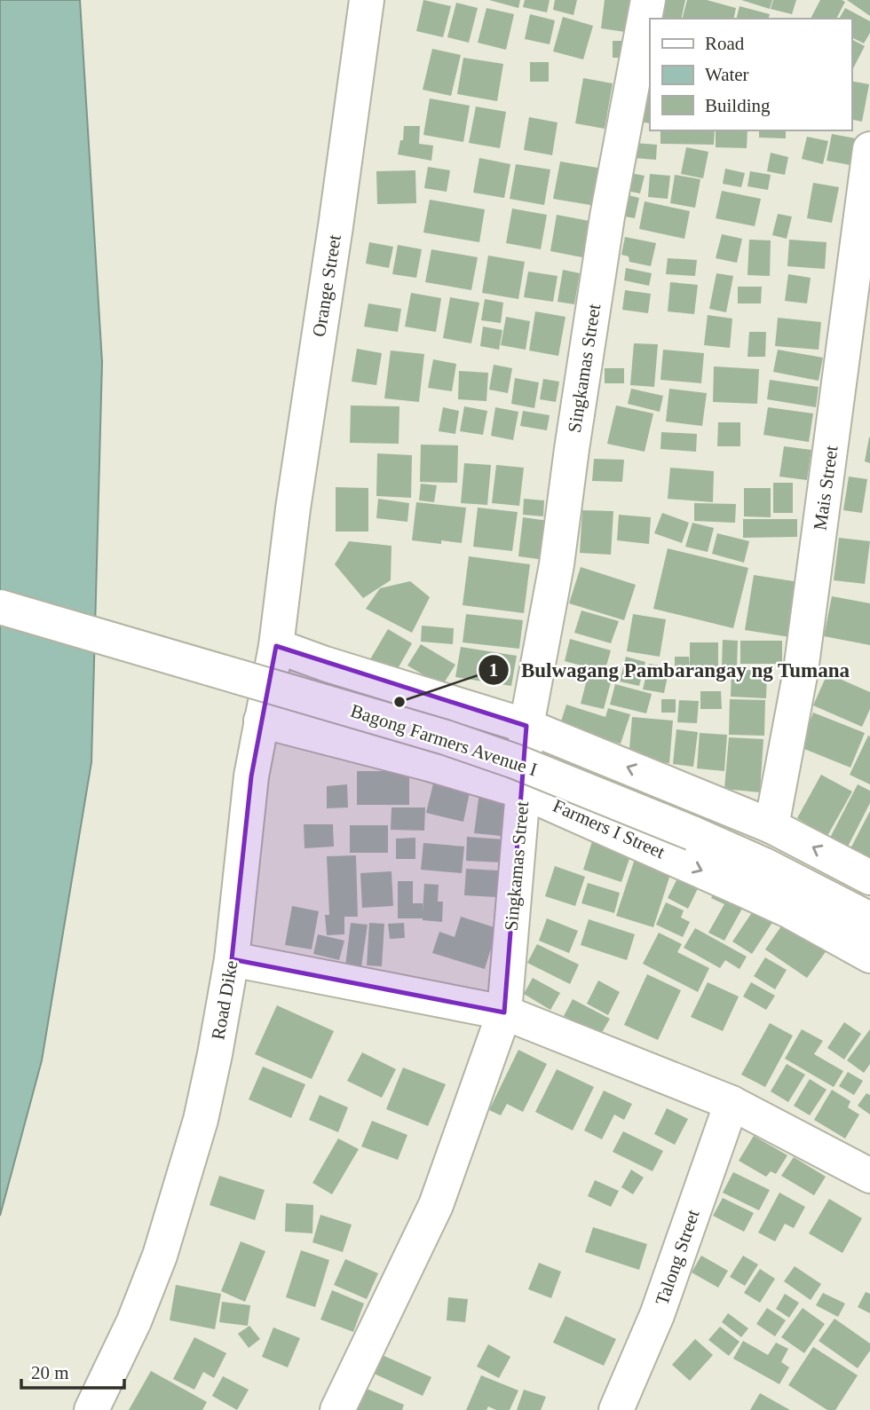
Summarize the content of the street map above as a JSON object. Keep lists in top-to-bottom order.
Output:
{
  "streets": {
    "street": [
      "Orange Street",
      "Singkamas Street",
      "Mais Street",
      "Bagong Farmers Avenue I",
      "Farmers I Street",
      "Road Dike",
      "Talong Street"
    ]
  },
  "crossings": [
    ["Orange Street", "Road Dike"],
    ["Singkamas Street", "Farmers I Street"],
    ["Farmers I Street", "Road Dike"]
  ],
  "places": ["Bulwagang Pambarangay ng Tumana"],
  "legend": ["Road", "Water", "Building"],
  "scale_bar": "20 m"
}
